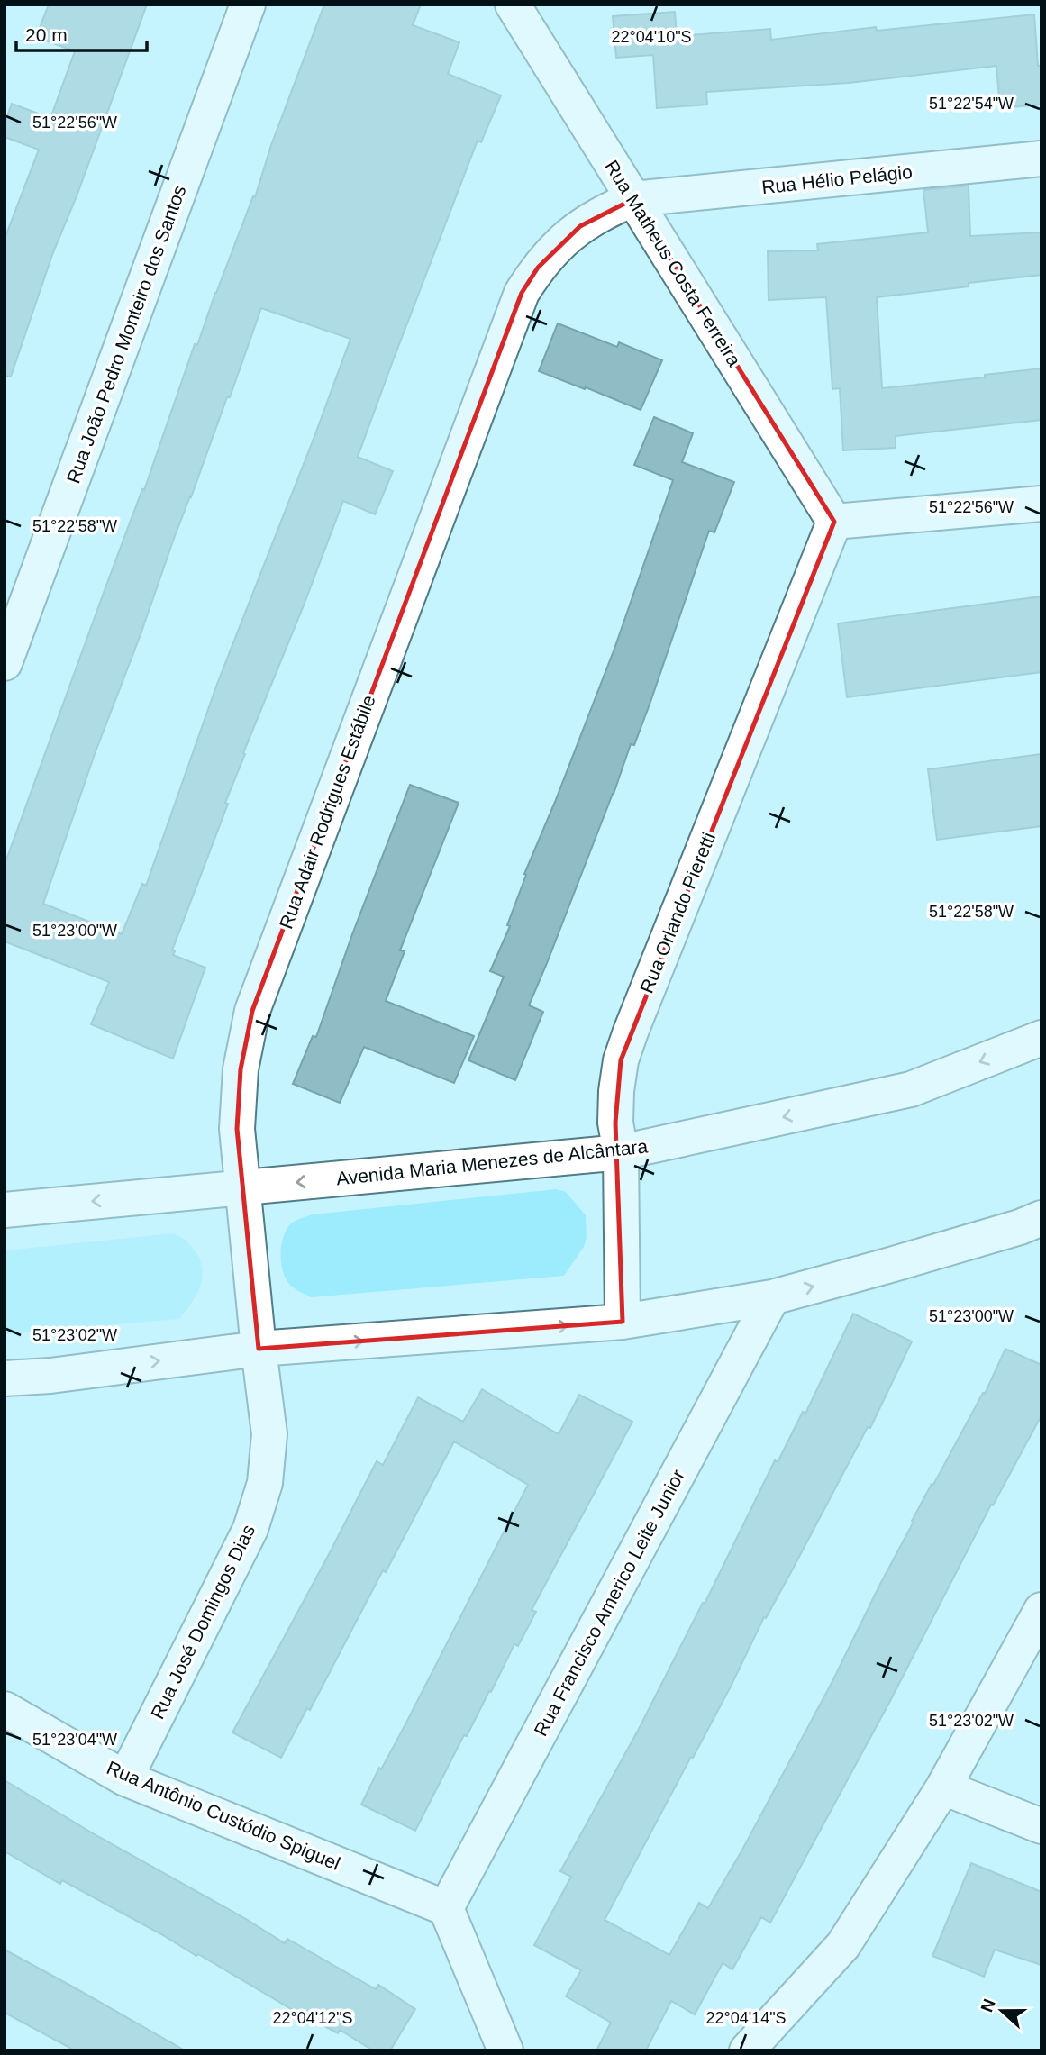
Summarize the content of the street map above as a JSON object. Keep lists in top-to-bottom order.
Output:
{
  "streets": {
    "street": [
      "Rua Hélio Pelágio",
      "Rua Matheus Costa Ferreira",
      "Rua João Pedro Monteiro dos Santos",
      "Rua Adair Rodrigues Estábile",
      "Rua Orlando Pieretti",
      "Avenida Maria Menezes de Alcântara",
      "Rua Francisco Americo Leite Junior",
      "Rua José Domingos Dias",
      "Rua Antônio Custódio Spiguel"
    ]
  },
  "crossings": [
    ["Rua Hélio Pelágio", "Rua Matheus Costa Ferreira"],
    ["Rua Hélio Pelágio", "Rua Adair Rodrigues Estábile"],
    ["Rua Matheus Costa Ferreira", "Rua Adair Rodrigues Estábile"],
    ["Rua Matheus Costa Ferreira", "Rua Orlando Pieretti"],
    ["Rua Adair Rodrigues Estábile", "Avenida Maria Menezes de Alcântara"],
    ["Rua Adair Rodrigues Estábile", "Rua José Domingos Dias"],
    ["Rua Orlando Pieretti", "Avenida Maria Menezes de Alcântara"],
    ["Rua Francisco Americo Leite Junior", "Rua Antônio Custódio Spiguel"],
    ["Rua José Domingos Dias", "Rua Antônio Custódio Spiguel"]
  ],
  "scale_bar": "20 m",
  "north": "left",
  "coordinates": [
    "22°04'10\"S",
    "51°22'54\"W",
    "51°22'56\"W",
    "51°22'58\"W",
    "51°23'00\"W",
    "51°23'02\"W",
    "51°23'04\"W",
    "22°04'12\"S",
    "22°04'14\"S"
  ]
}
